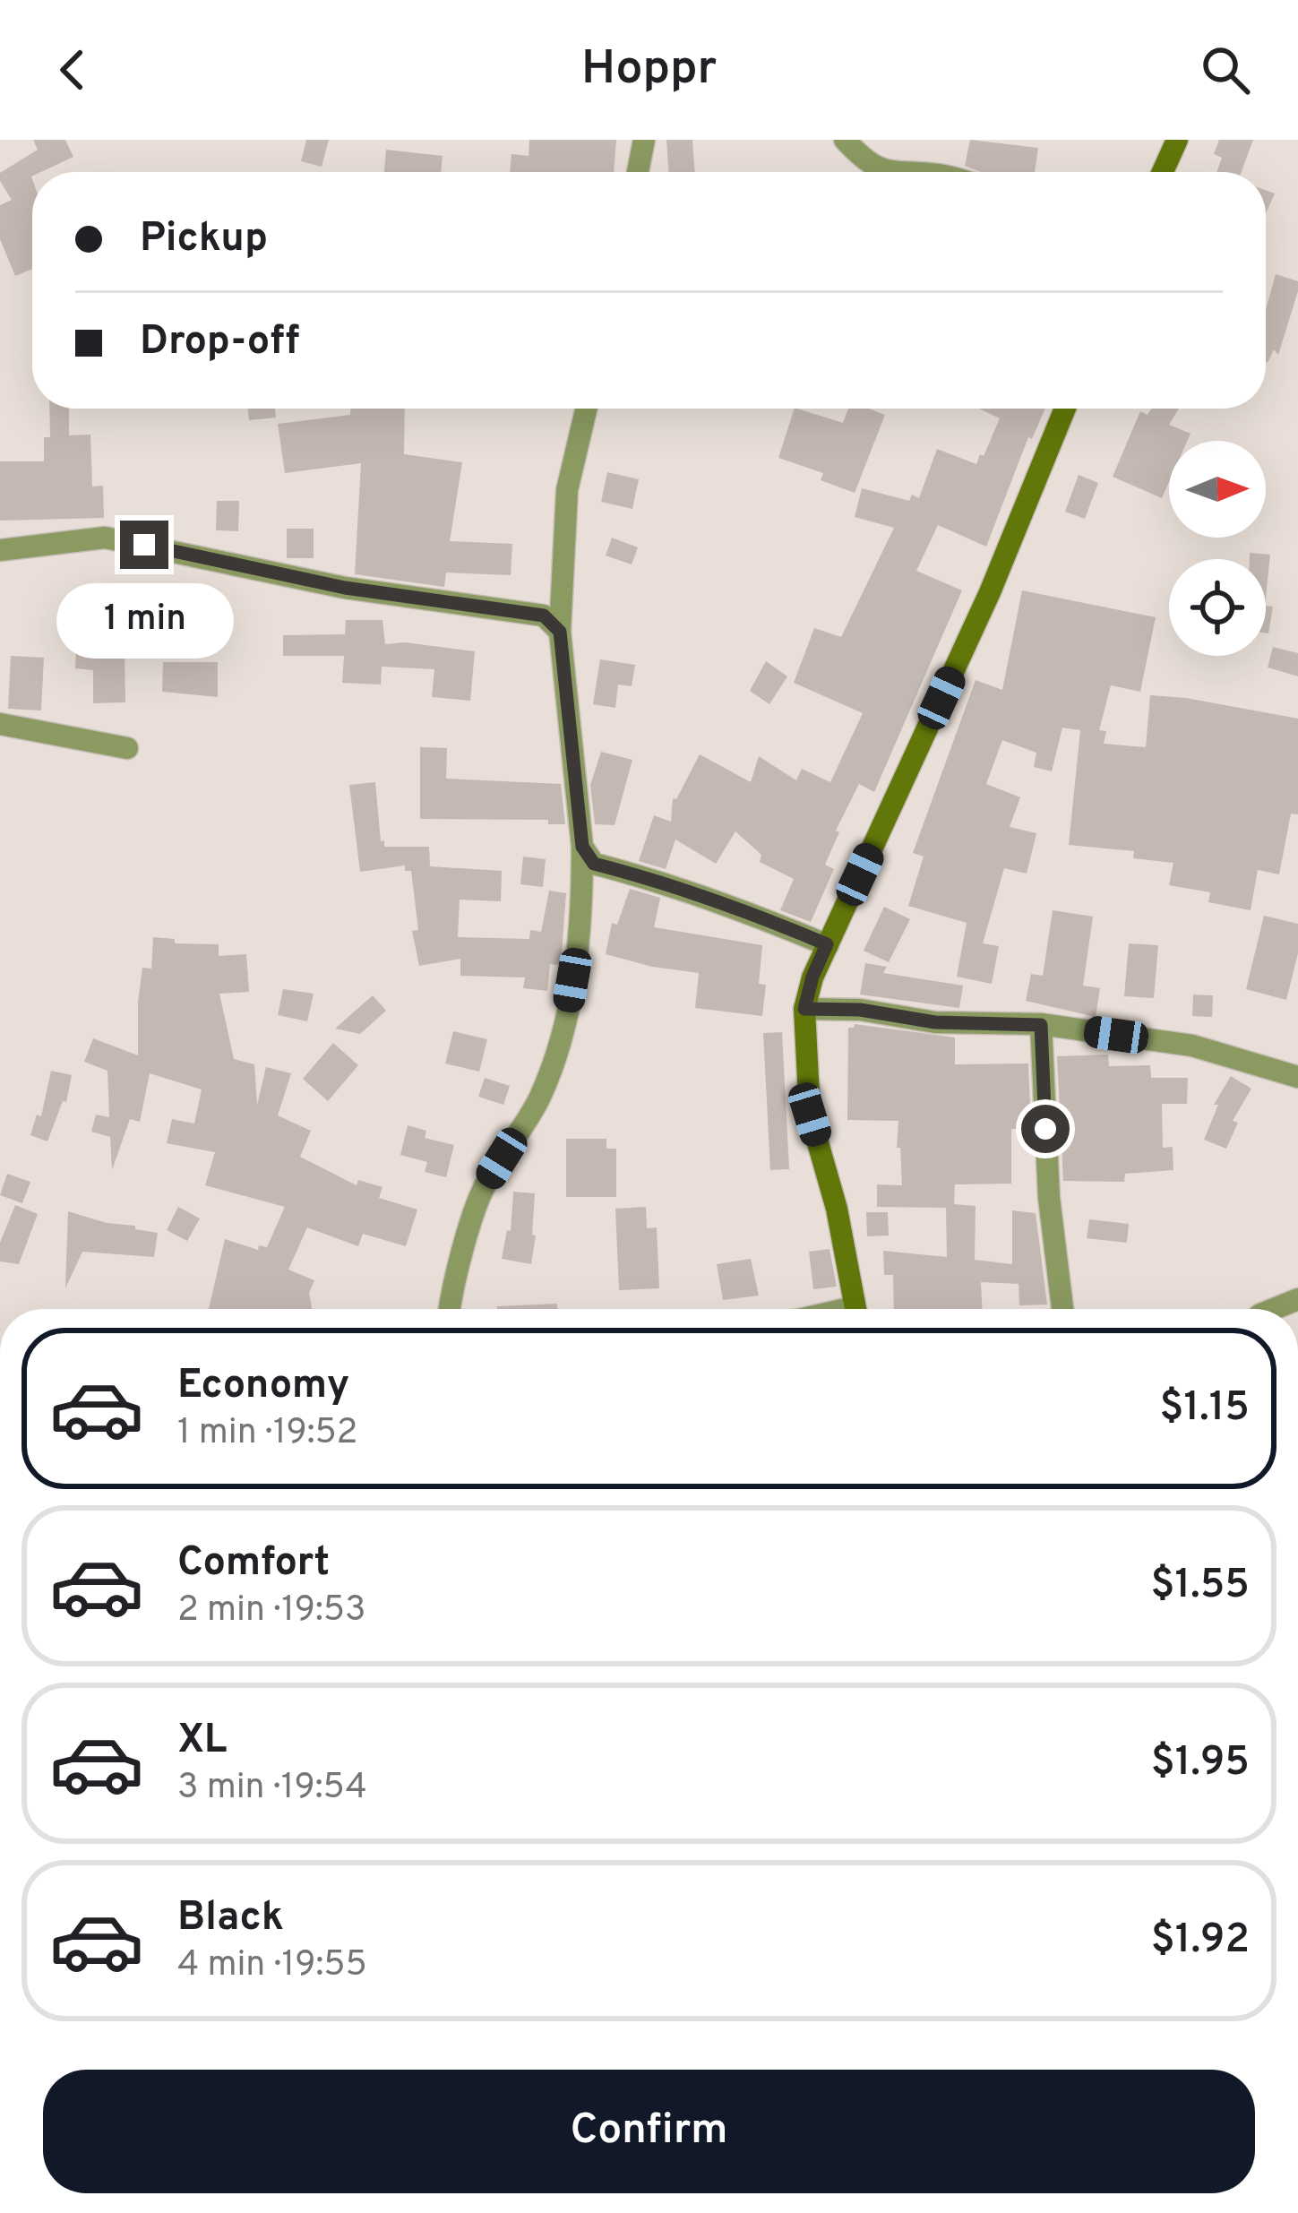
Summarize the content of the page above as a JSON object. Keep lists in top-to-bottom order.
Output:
{
  "north": "right",
  "page": {
    "header": "Hoppr",
    "banner": ["Pickup", "Drop-off"],
    "bubble": "1 min",
    "list": [
      {
        "name": "Economy",
        "note": "1 min · 19:52",
        "value": "$1.15"
      },
      {
        "name": "Comfort",
        "note": "2 min · 19:53",
        "value": "$1.55"
      },
      {
        "name": "XL",
        "note": "3 min · 19:54",
        "value": "$1.95"
      },
      {
        "name": "Black",
        "note": "4 min · 19:55",
        "value": "$1.92"
      }
    ],
    "buttons": "Confirm"
  }
}
